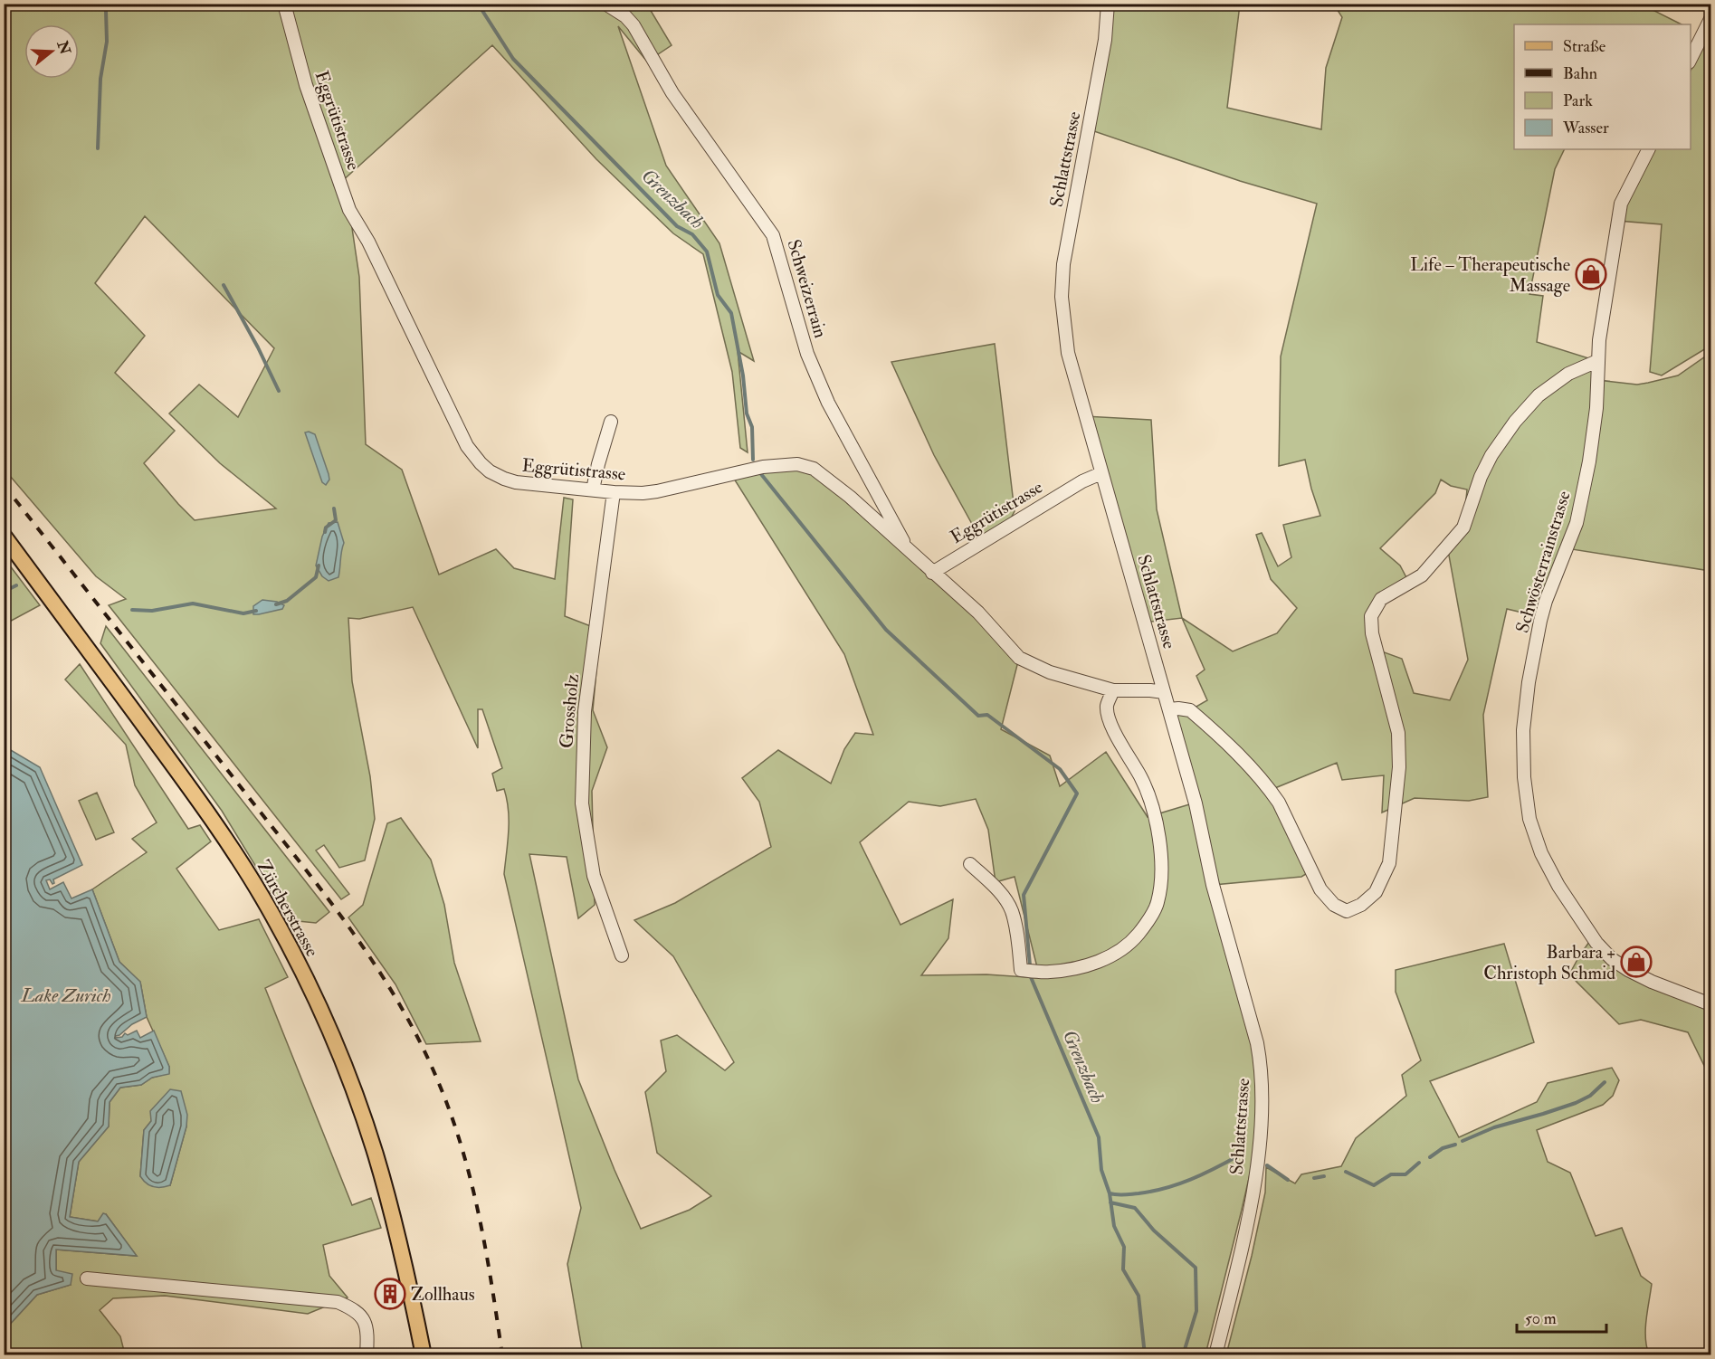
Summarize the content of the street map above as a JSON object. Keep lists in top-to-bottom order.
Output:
{
  "streets": {
    "main road": ["Zürcherstrasse"],
    "street": [
      "Eggrütistrasse",
      "Schlattstrasse",
      "Schweizerrain",
      "Schwösterrainstrasse",
      "Grossholz"
    ]
  },
  "crossings": [
    ["Eggrütistrasse", "Schlattstrasse"],
    ["Eggrütistrasse", "Schweizerrain"],
    ["Eggrütistrasse", "Grossholz"]
  ],
  "water": ["Grenzbach", "Lake Zurich"],
  "places": {
    "shop": ["Life – Therapeutische Massage", "Barbara + Christoph Schmid"],
    "building": ["Zollhaus"]
  },
  "legend": [
    "Straße",
    "Bahn",
    "Park",
    "Wasser"
  ],
  "scale_bar": "50 m",
  "north": "right"
}
